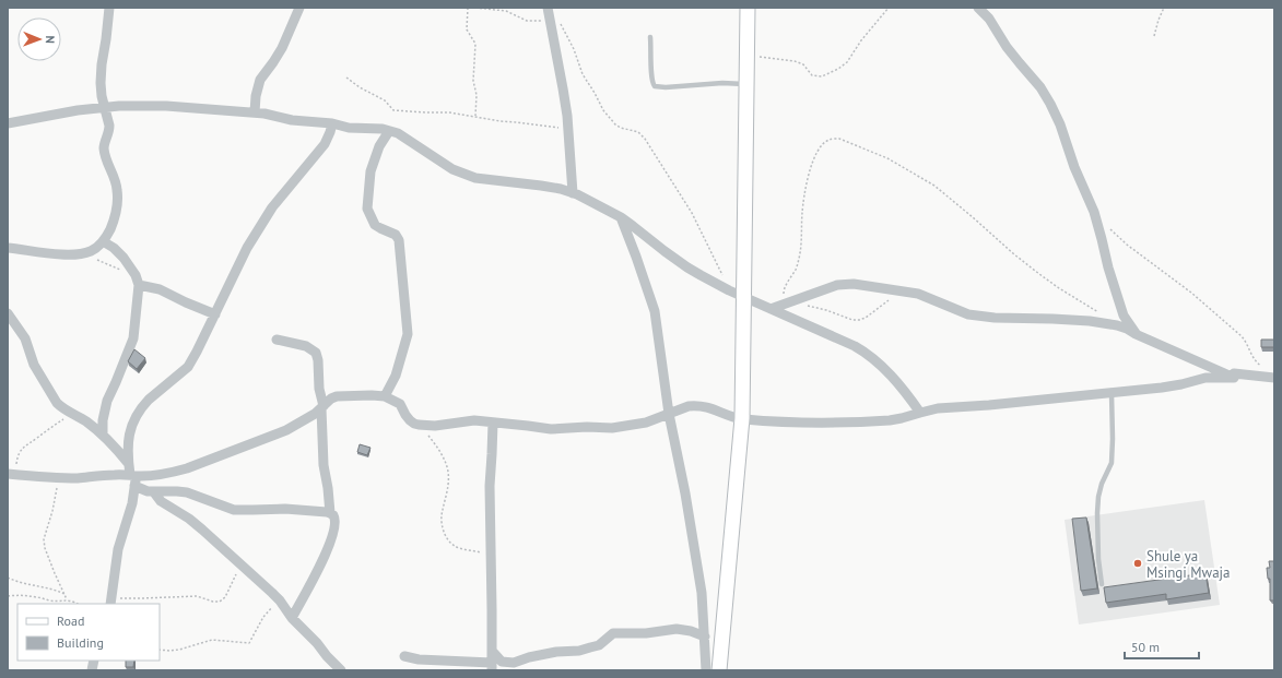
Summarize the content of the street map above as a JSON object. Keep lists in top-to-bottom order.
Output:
{
  "places": ["Shule ya Msingi Mwaja"],
  "legend": ["Road", "Building"],
  "scale_bar": "50 m",
  "north": "right"
}
